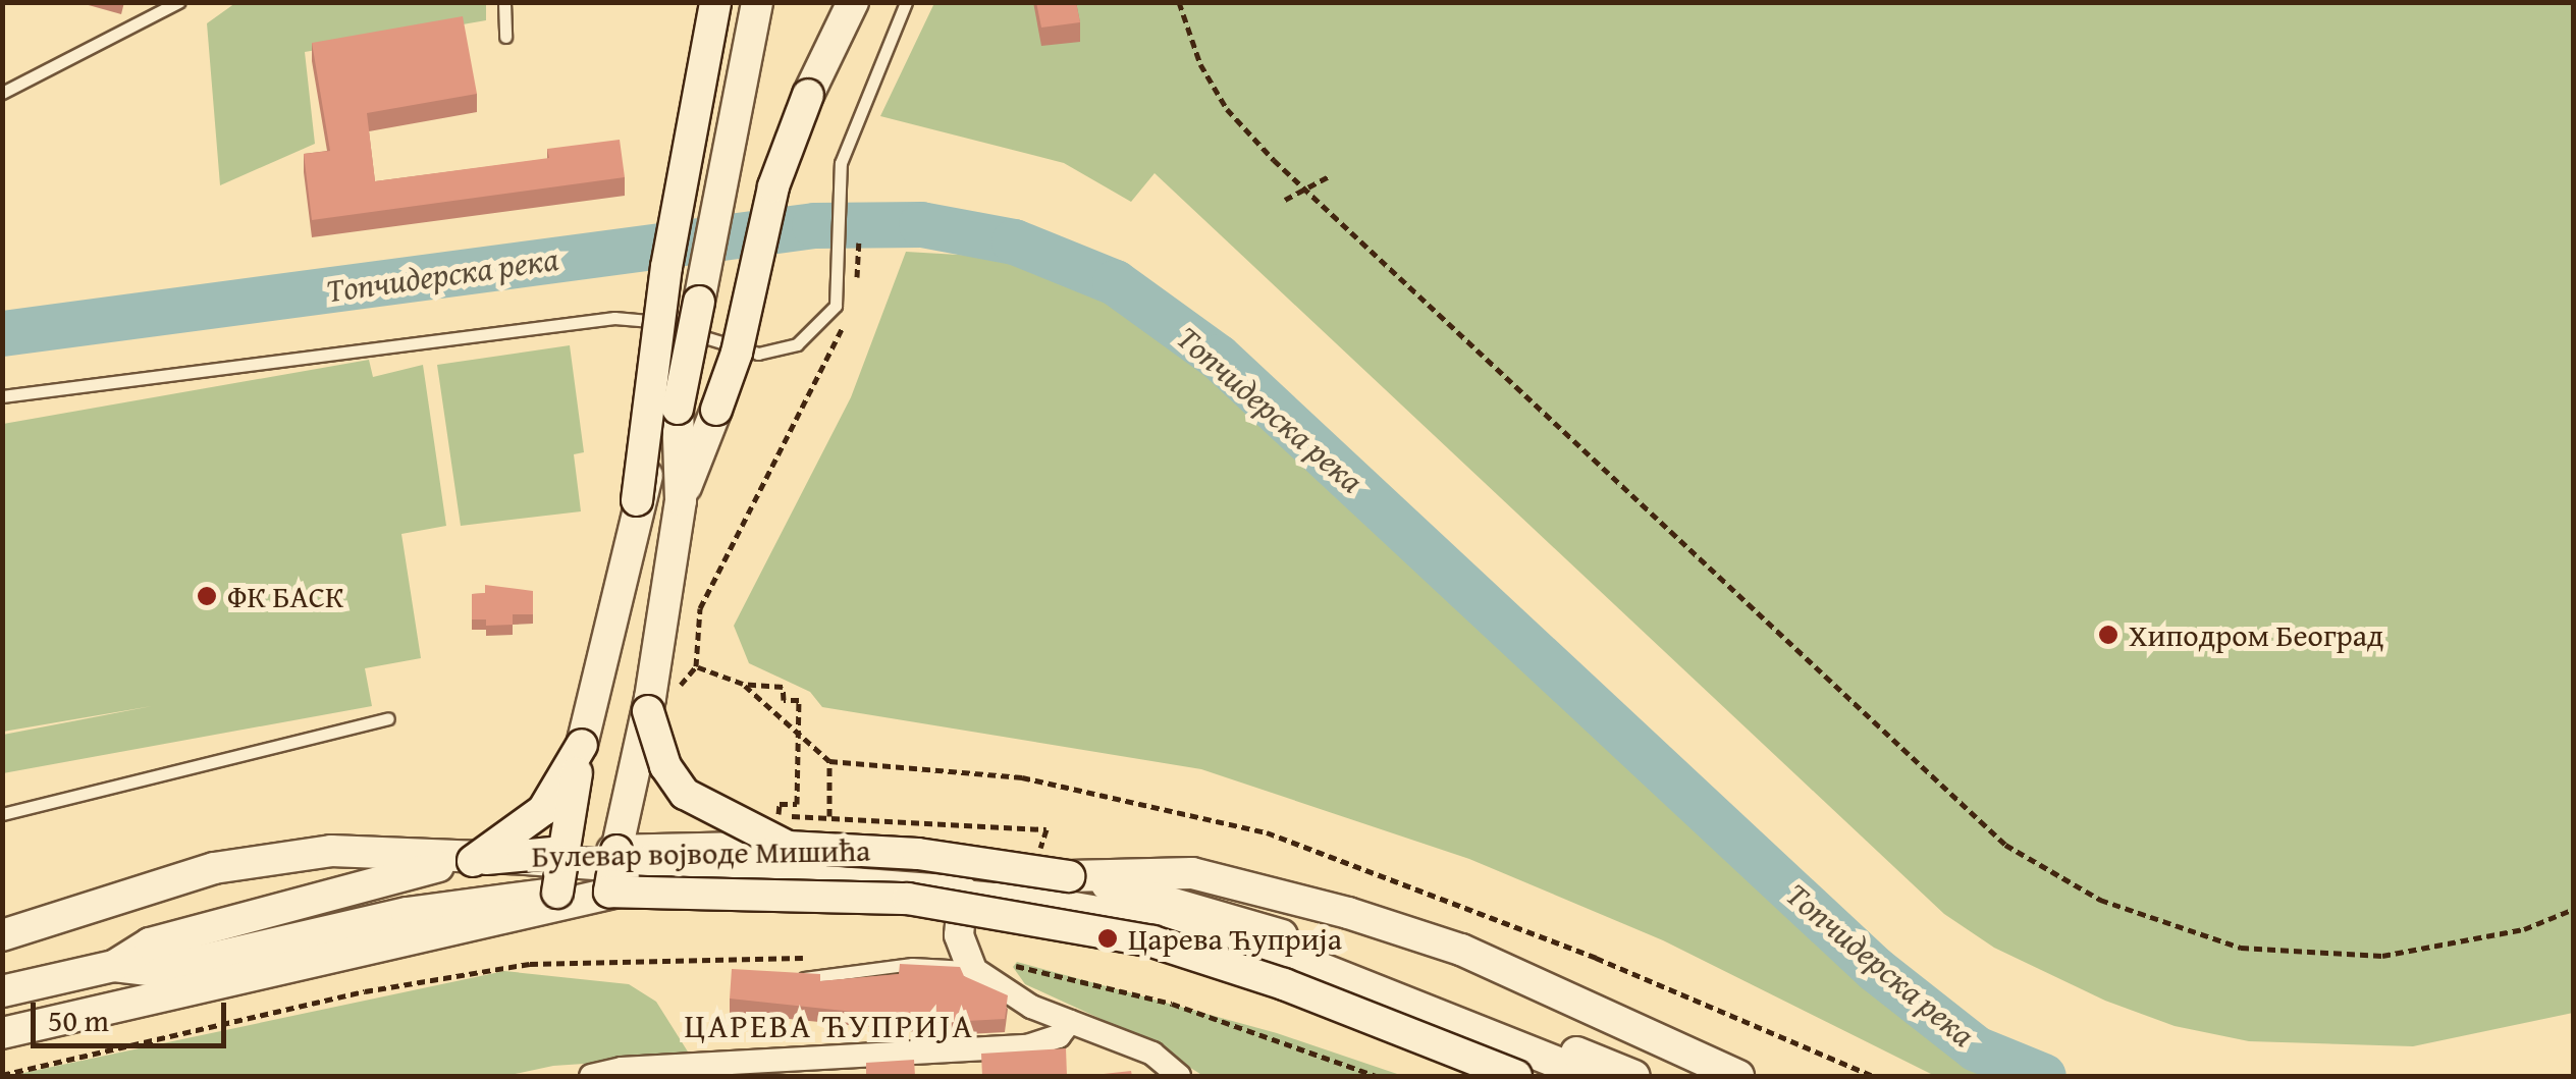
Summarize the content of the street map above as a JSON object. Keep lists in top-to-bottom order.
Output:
{
  "streets": {
    "main road": ["Булевар војводе Мишића"]
  },
  "districts": ["ЦАРЕВА ЋУПРИЈА"],
  "water": ["Топчидерска река"],
  "places": ["ФК БАСК", "Хиподром Београд", "Царева Ћуприја"],
  "scale_bar": "50 m"
}
